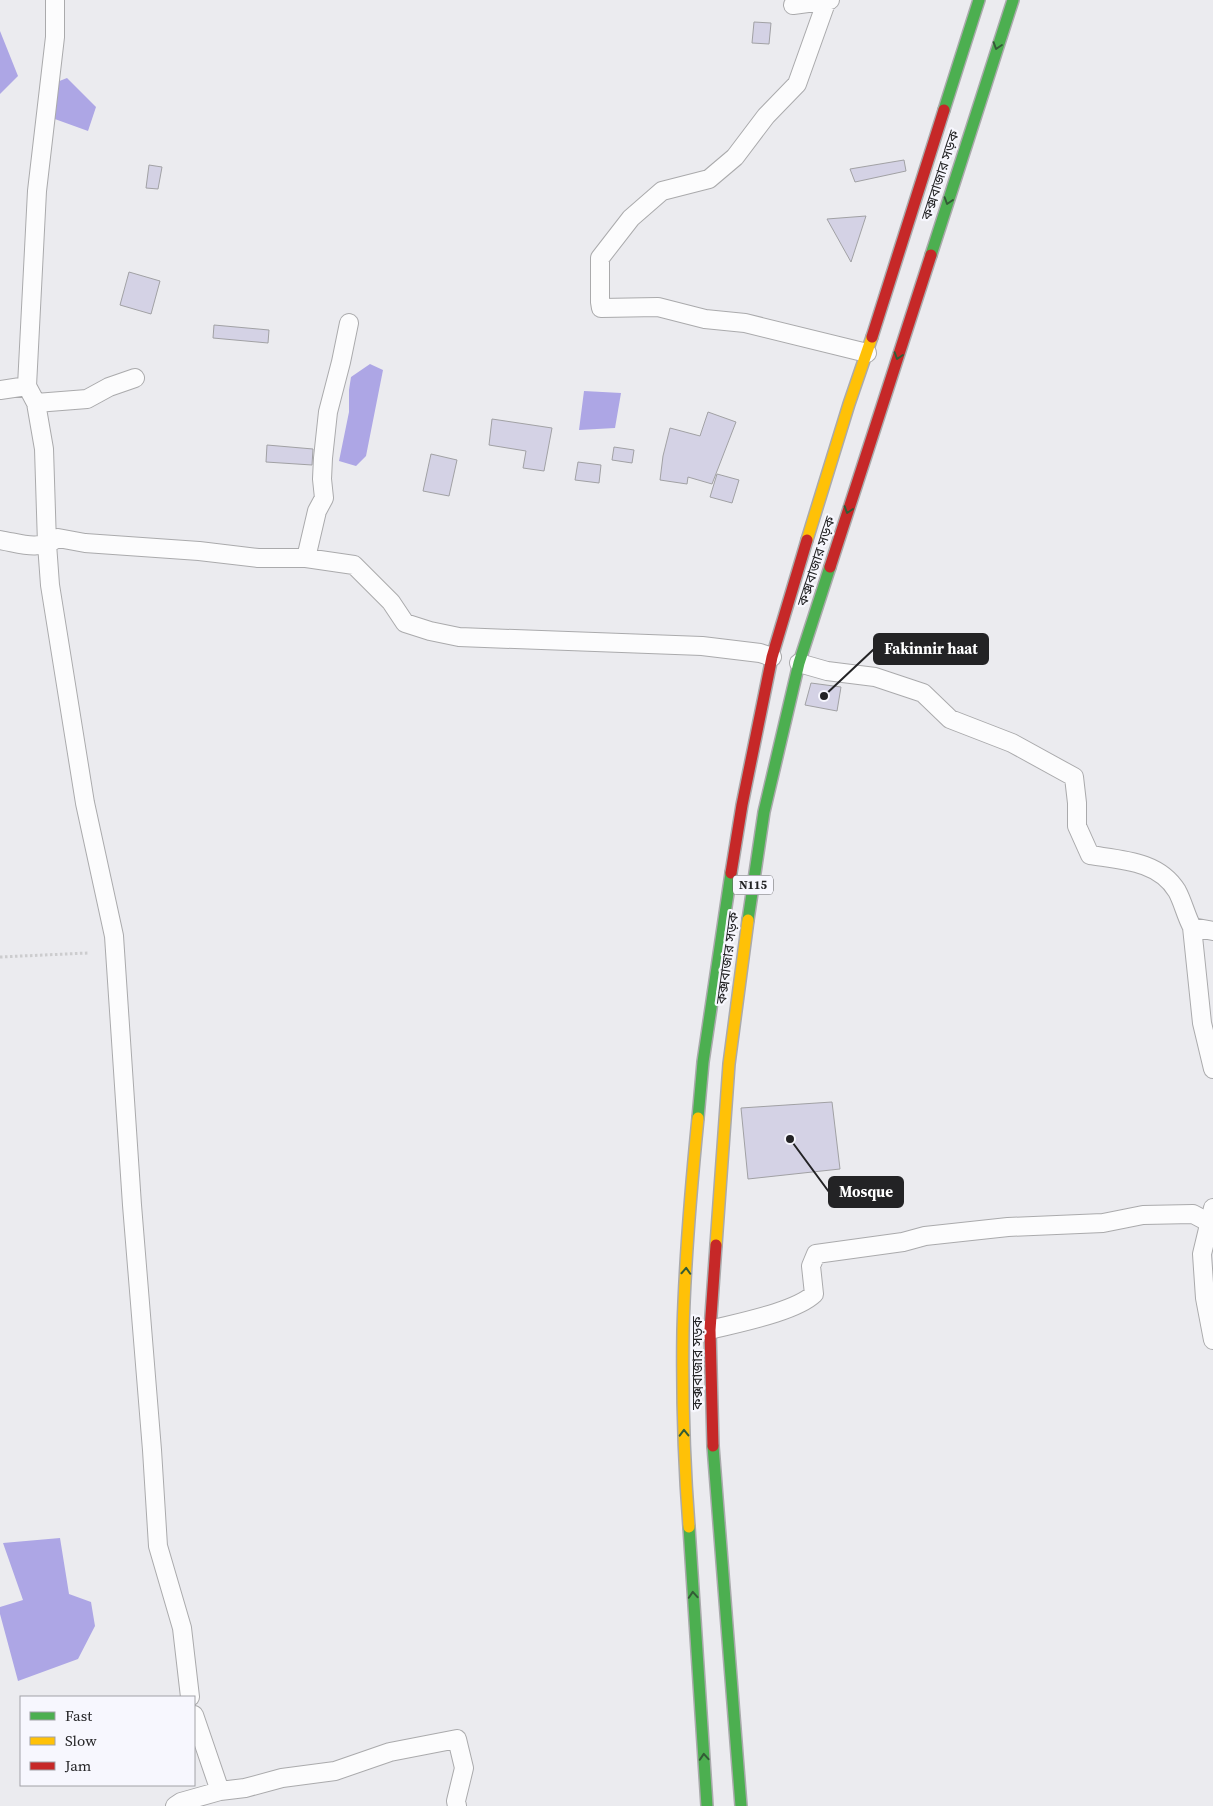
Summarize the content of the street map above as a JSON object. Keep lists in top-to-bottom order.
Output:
{
  "streets": {
    "highway": ["কক্সবাজার সড়ক", "N115"]
  },
  "places": ["Fakinnir haat", "Mosque"],
  "legend": ["Fast", "Slow", "Jam"]
}
